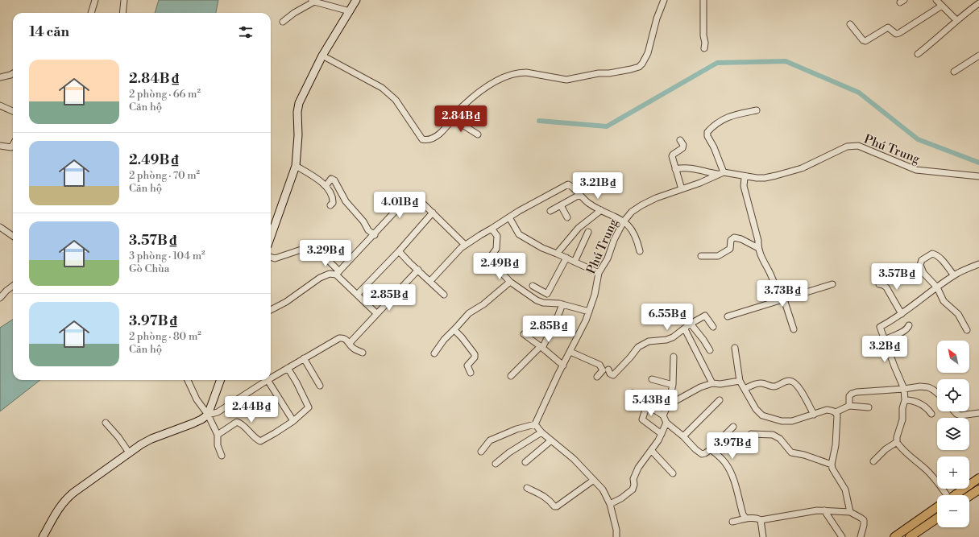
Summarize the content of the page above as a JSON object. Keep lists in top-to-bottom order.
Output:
{
  "streets": {
    "street": ["Phú Trung"]
  },
  "north": "top left",
  "page": {
    "heading": "14 căn",
    "list": [
      {
        "name": "2.84B ₫",
        "note": "2 phòng · 66 m² · Căn hộ"
      },
      {
        "name": "2.49B ₫",
        "note": "2 phòng · 70 m² · Căn hộ"
      },
      {
        "name": "3.57B ₫",
        "note": "3 phòng · 104 m² · Gò Chùa"
      },
      {
        "name": "3.97B ₫",
        "note": "2 phòng · 80 m² · Căn hộ"
      }
    ],
    "price": [
      "2.84B ₫",
      "3.21B ₫",
      "4.01B ₫",
      "3.29B ₫",
      "2.49B ₫",
      "3.57B ₫",
      "3.73B ₫",
      "2.85B ₫",
      "6.55B ₫",
      "2.85B ₫",
      "3.2B ₫",
      "5.43B ₫",
      "2.44B ₫",
      "3.97B ₫"
    ],
    "map_buttons": ["+", "−"]
  }
}
